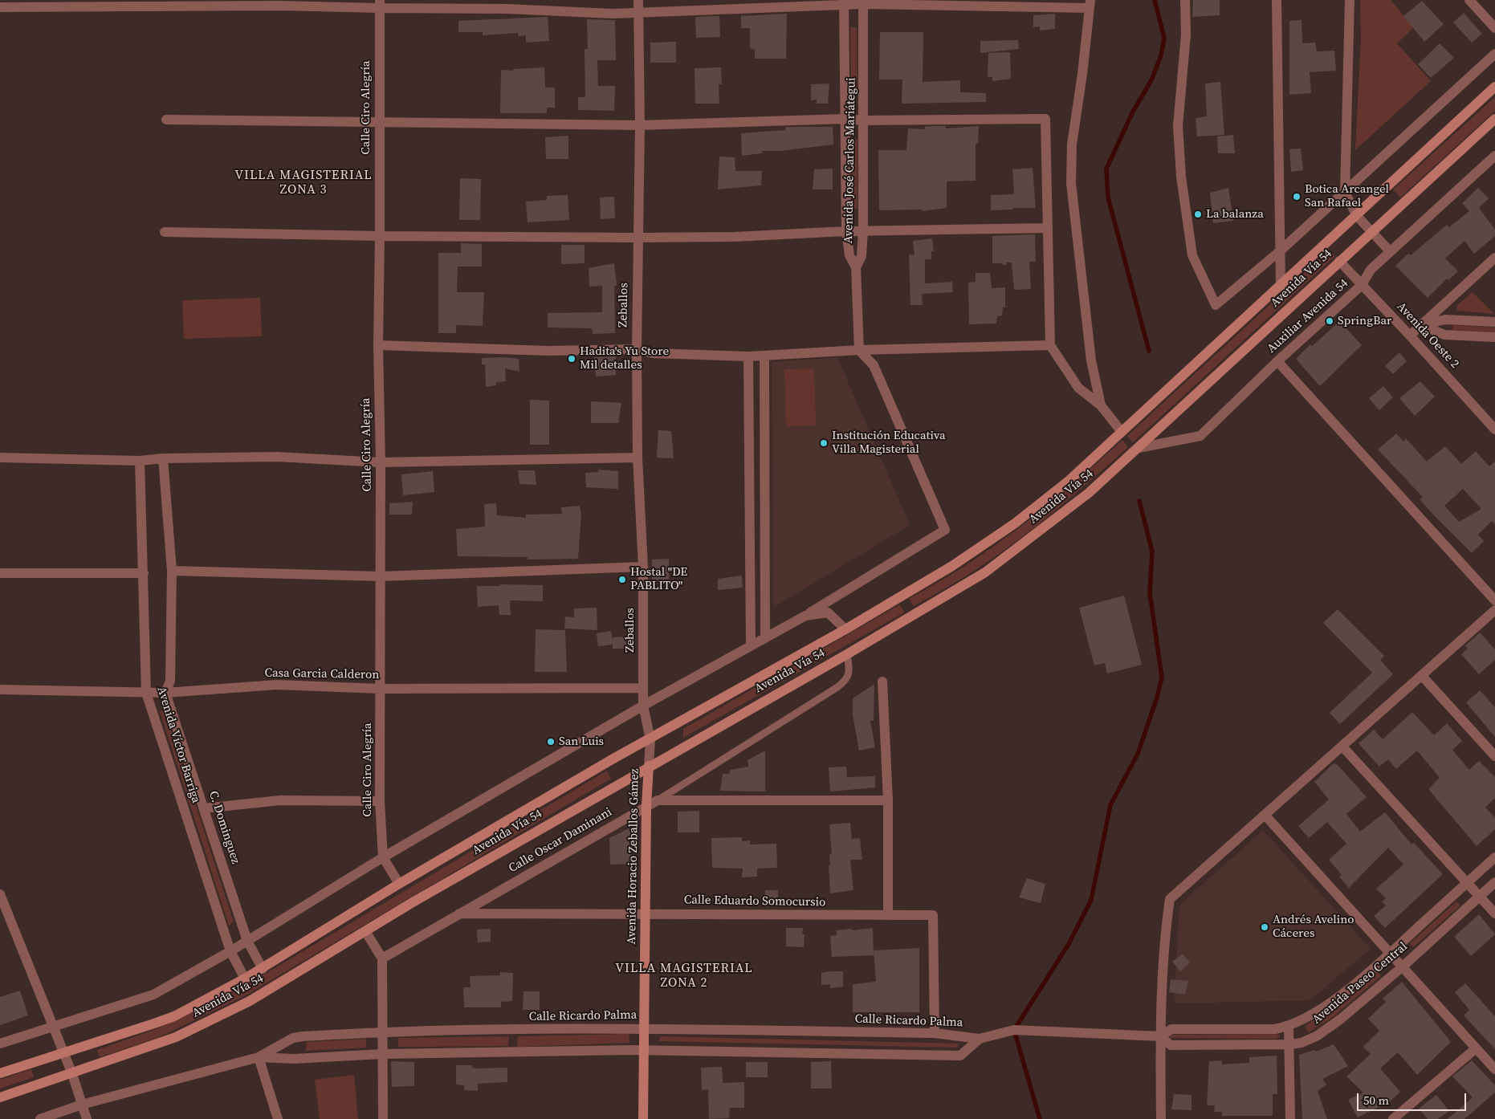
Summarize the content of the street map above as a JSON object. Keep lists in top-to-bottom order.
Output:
{
  "streets": {
    "main road": ["Avenida Vía 54", "Avenida Horacio Zeballos Gámez"],
    "street": [
      "Calle Ciro Alegría",
      "Avenida José Carlos Mariátegui",
      "Zeballos",
      "Auxiliar Avenida 54",
      "Avenida Oeste 2",
      "Casa Garcia Calderon",
      "Avenida Víctor Barriga",
      "C. Dominguez",
      "Calle Oscar Daminani",
      "Calle Eduardo Somocursio",
      "Avenida Paseo Central",
      "Calle Ricardo Palma"
    ]
  },
  "crossings": [
    ["Calle Ciro Alegría", "Avenida Vía 54"],
    ["Calle Ciro Alegría", "Casa Garcia Calderon"],
    ["Avenida Vía 54", "Auxiliar Avenida 54"],
    ["Avenida Vía 54", "Avenida Oeste 2"],
    ["Avenida Vía 54", "Avenida Víctor Barriga"],
    ["Avenida Vía 54", "C. Dominguez"],
    ["Avenida Vía 54", "Avenida Horacio Zeballos Gámez"],
    ["Zeballos", "Casa Garcia Calderon"],
    ["Zeballos", "Avenida Horacio Zeballos Gámez"],
    ["Auxiliar Avenida 54", "Avenida Oeste 2"],
    ["Casa Garcia Calderon", "Avenida Víctor Barriga"],
    ["Casa Garcia Calderon", "C. Dominguez"],
    ["Avenida Víctor Barriga", "C. Dominguez"],
    ["Calle Oscar Daminani", "Avenida Horacio Zeballos Gámez"],
    ["Calle Oscar Daminani", "Calle Eduardo Somocursio"],
    ["Avenida Horacio Zeballos Gámez", "Calle Eduardo Somocursio"],
    ["Avenida Horacio Zeballos Gámez", "Calle Ricardo Palma"],
    ["Calle Eduardo Somocursio", "Calle Ricardo Palma"]
  ],
  "districts": ["VILLA MAGISTERIAL ZONA 3", "VILLA MAGISTERIAL ZONA 2"],
  "places": [
    "Botica Arcangel San Rafael",
    "La balanza",
    "SpringBar",
    "Hadita's Yu Store Mil detalles",
    "Institución Educativa Villa Magisterial",
    "Hostal \"DE PABLITO\"",
    "San Luis",
    "Andrés Avelino Cáceres"
  ],
  "scale_bar": "50 m"
}
